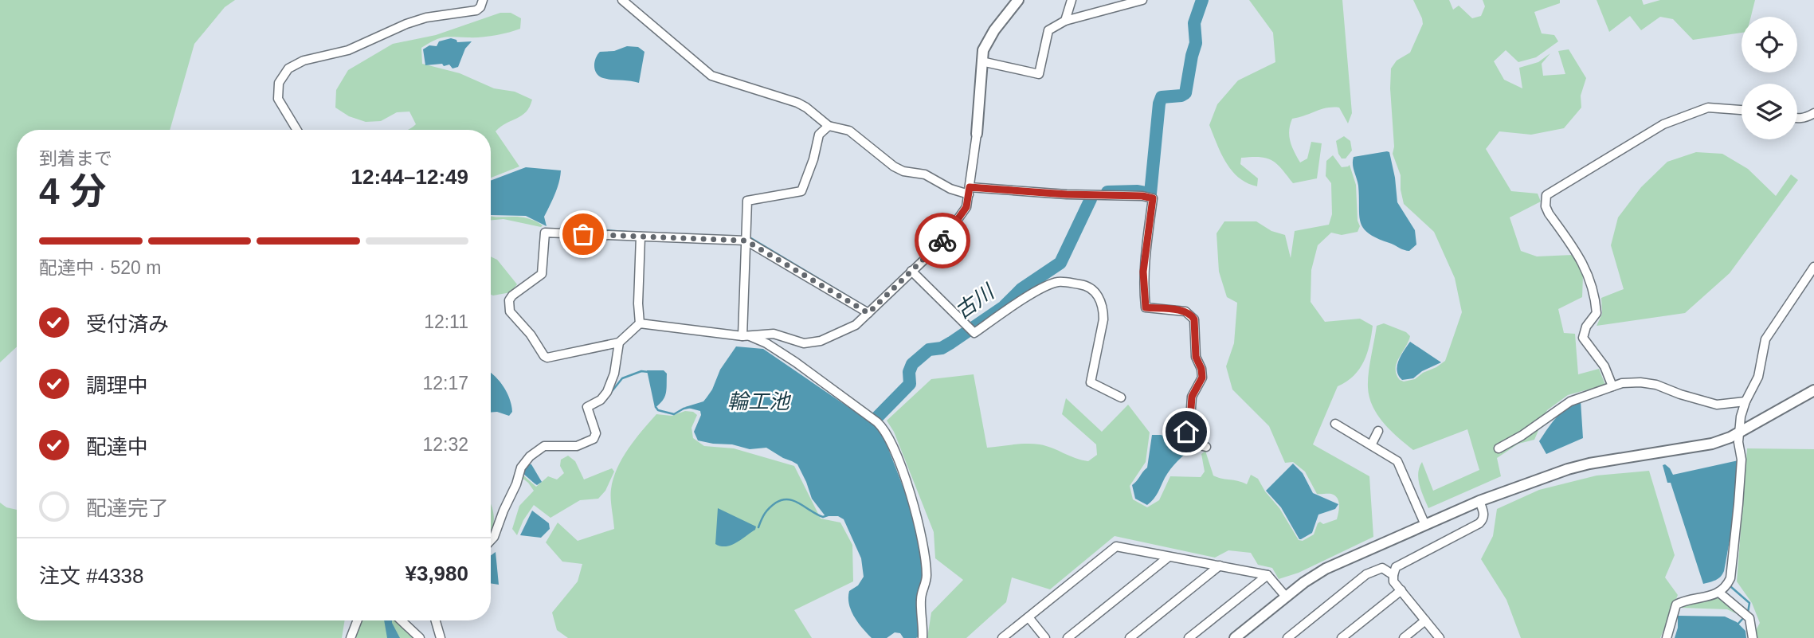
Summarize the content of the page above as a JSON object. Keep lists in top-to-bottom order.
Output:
{
  "water": ["古川", "輪工池"],
  "page": {
    "heading": ["4 分", "到着まで", "12:44–12:49"],
    "panel": ["注文 #4338", "¥3,980"],
    "bar": "配達中 · 520 m",
    "list": [
      ["受付済み", "12:11"],
      ["調理中", "12:17"],
      ["配達中", "12:32"],
      "配達完了"
    ]
  }
}
